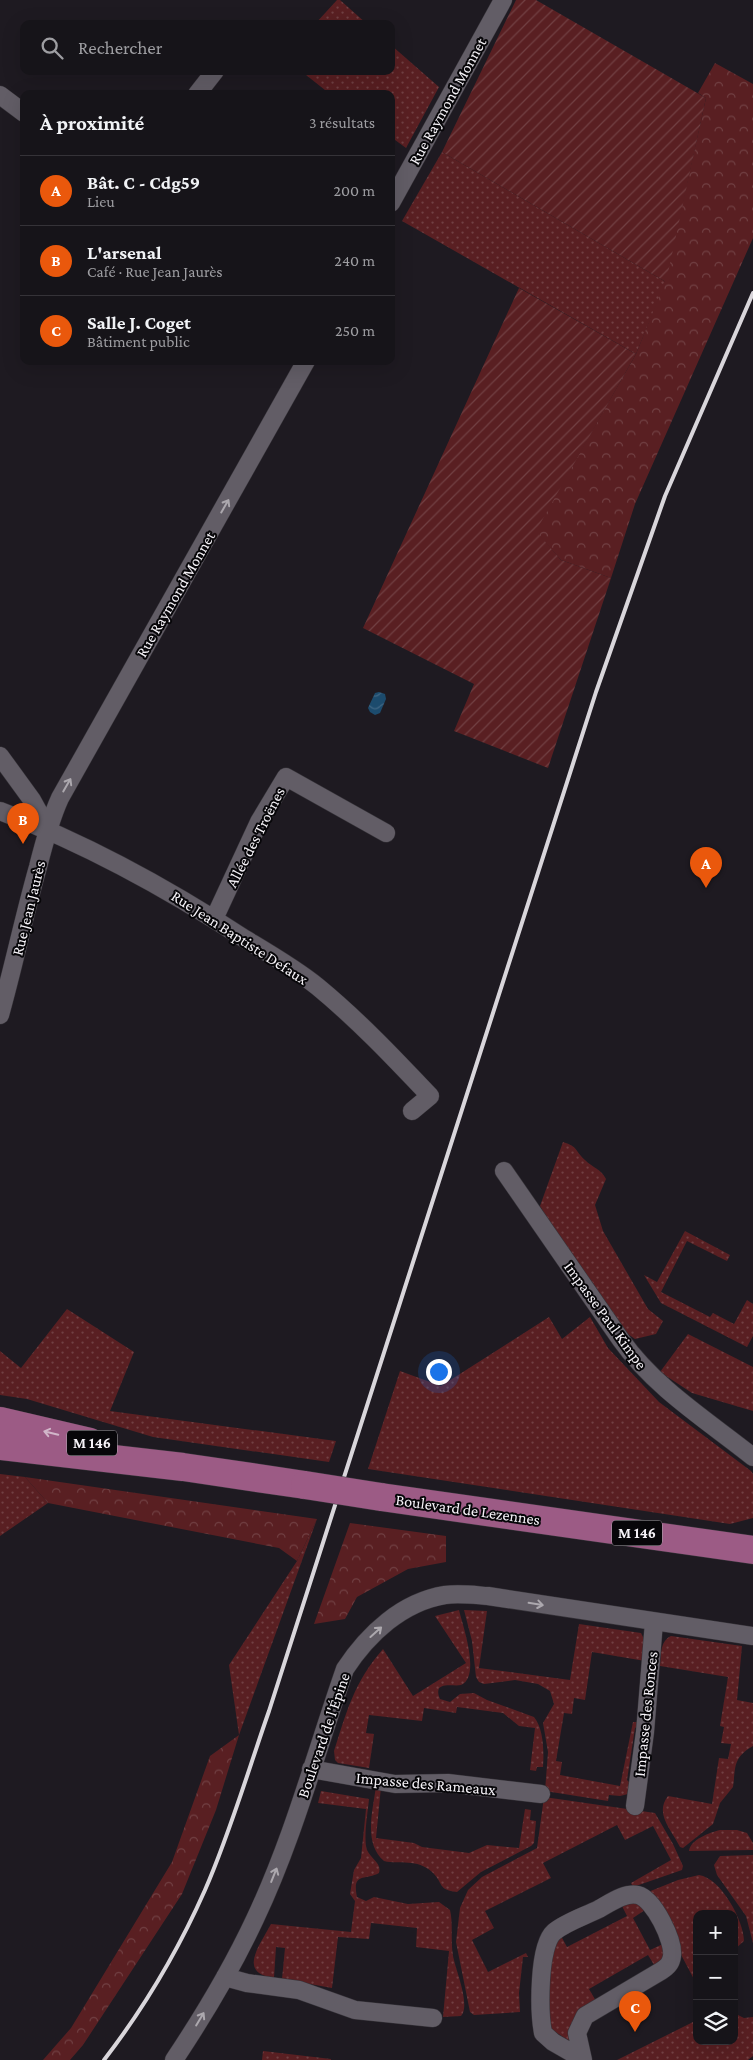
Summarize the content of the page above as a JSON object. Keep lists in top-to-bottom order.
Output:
{
  "streets": {
    "main road": ["M 146", "Boulevard de Lezennes"],
    "street": [
      "Rue Raymond Monnet",
      "Allée des Troënes",
      "Rue Jean Jaurès",
      "Rue Jean Baptiste Defaux",
      "Impasse Paul Kimpe",
      "Impasse des Ronces",
      "Boulevard de l'Épine",
      "Impasse des Rameaux"
    ]
  },
  "crossings": [
    ["Rue Raymond Monnet", "Rue Jean Jaurès"],
    ["Rue Raymond Monnet", "Rue Jean Baptiste Defaux"],
    ["Allée des Troënes", "Rue Jean Baptiste Defaux"],
    ["Rue Jean Jaurès", "Rue Jean Baptiste Defaux"],
    ["Impasse des Ronces", "Boulevard de l'Épine"],
    ["Boulevard de l'Épine", "Impasse des Rameaux"]
  ],
  "one_way": ["Rue Raymond Monnet", "Boulevard de l'Épine"],
  "page": {
    "search": "Rechercher",
    "heading": ["À proximité", "3 résultats"],
    "list": [
      {
        "mark": "A",
        "name": "Bât. C - Cdg59",
        "note": "Lieu",
        "value": "200 m"
      },
      {
        "mark": "B",
        "name": "L'arsenal",
        "note": "Café · Rue Jean Jaurès",
        "value": "240 m"
      },
      {
        "mark": "C",
        "name": "Salle J. Coget",
        "note": "Bâtiment public",
        "value": "250 m"
      }
    ],
    "pins": ["B", "A", "C"],
    "map_buttons": ["+", "−"]
  }
}
